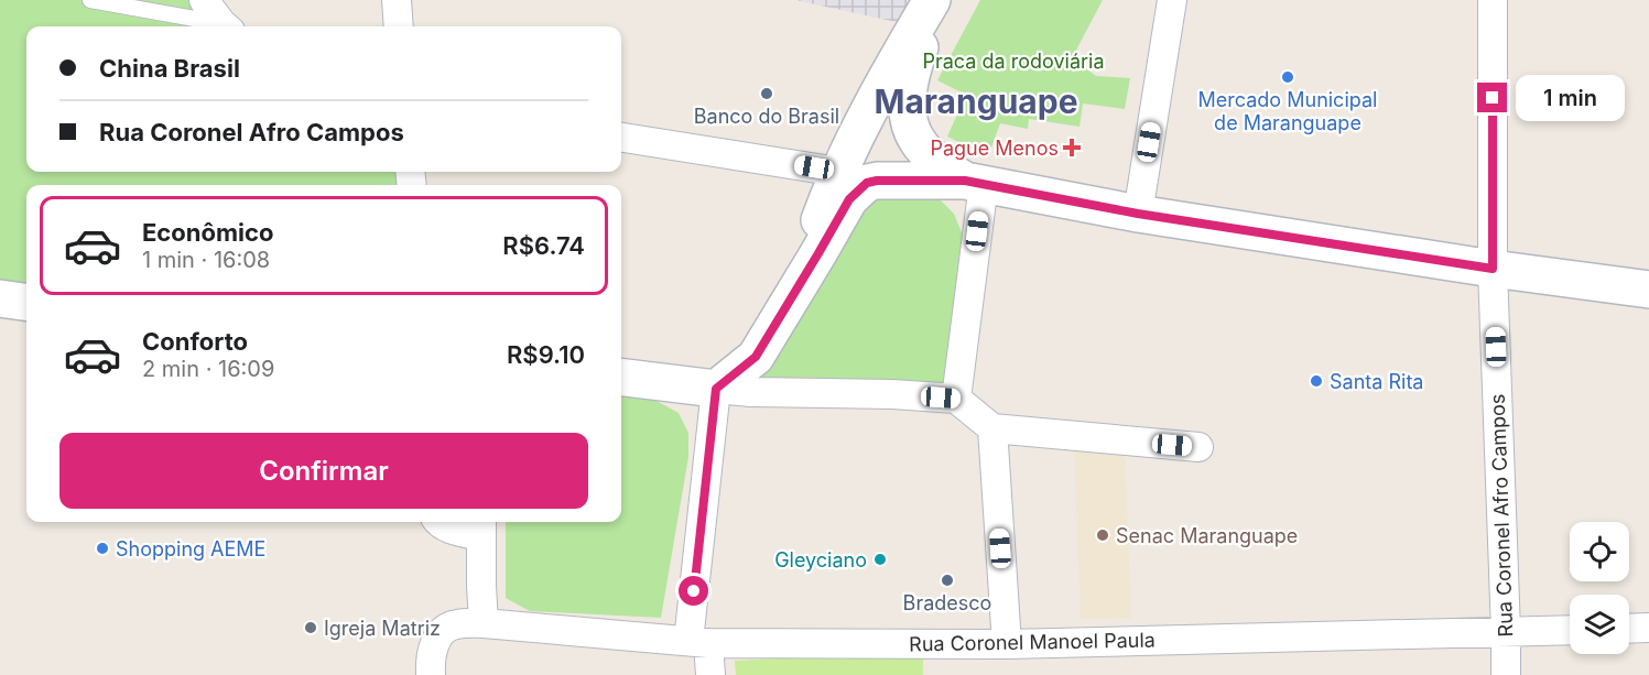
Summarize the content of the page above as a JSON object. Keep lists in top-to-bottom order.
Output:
{
  "streets": {
    "street": ["Rua Coronel Afro Campos", "Rua Coronel Manoel Paula"]
  },
  "crossings": [
    ["Rua Coronel Afro Campos", "Rua Coronel Manoel Paula"]
  ],
  "districts": ["Maranguape"],
  "parks": ["Praca da rodoviária"],
  "places": {
    "other": [
      "Mercado Municipal de Maranguape",
      "Banco do Brasil",
      "Santa Rita",
      "Senac Maranguape",
      "Shopping AEME",
      "Gleyciano",
      "Bradesco",
      "Igreja Matriz"
    ],
    "health": ["Pague Menos"]
  },
  "page": {
    "banner": ["China Brasil", "Rua Coronel Afro Campos"],
    "bubble": "1 min",
    "list": [
      {
        "name": "Econômico",
        "note": "1 min · 16:08",
        "value": "R$6.74"
      },
      {
        "name": "Conforto",
        "note": "2 min · 16:09",
        "value": "R$9.10"
      }
    ],
    "buttons": "Confirmar"
  }
}
